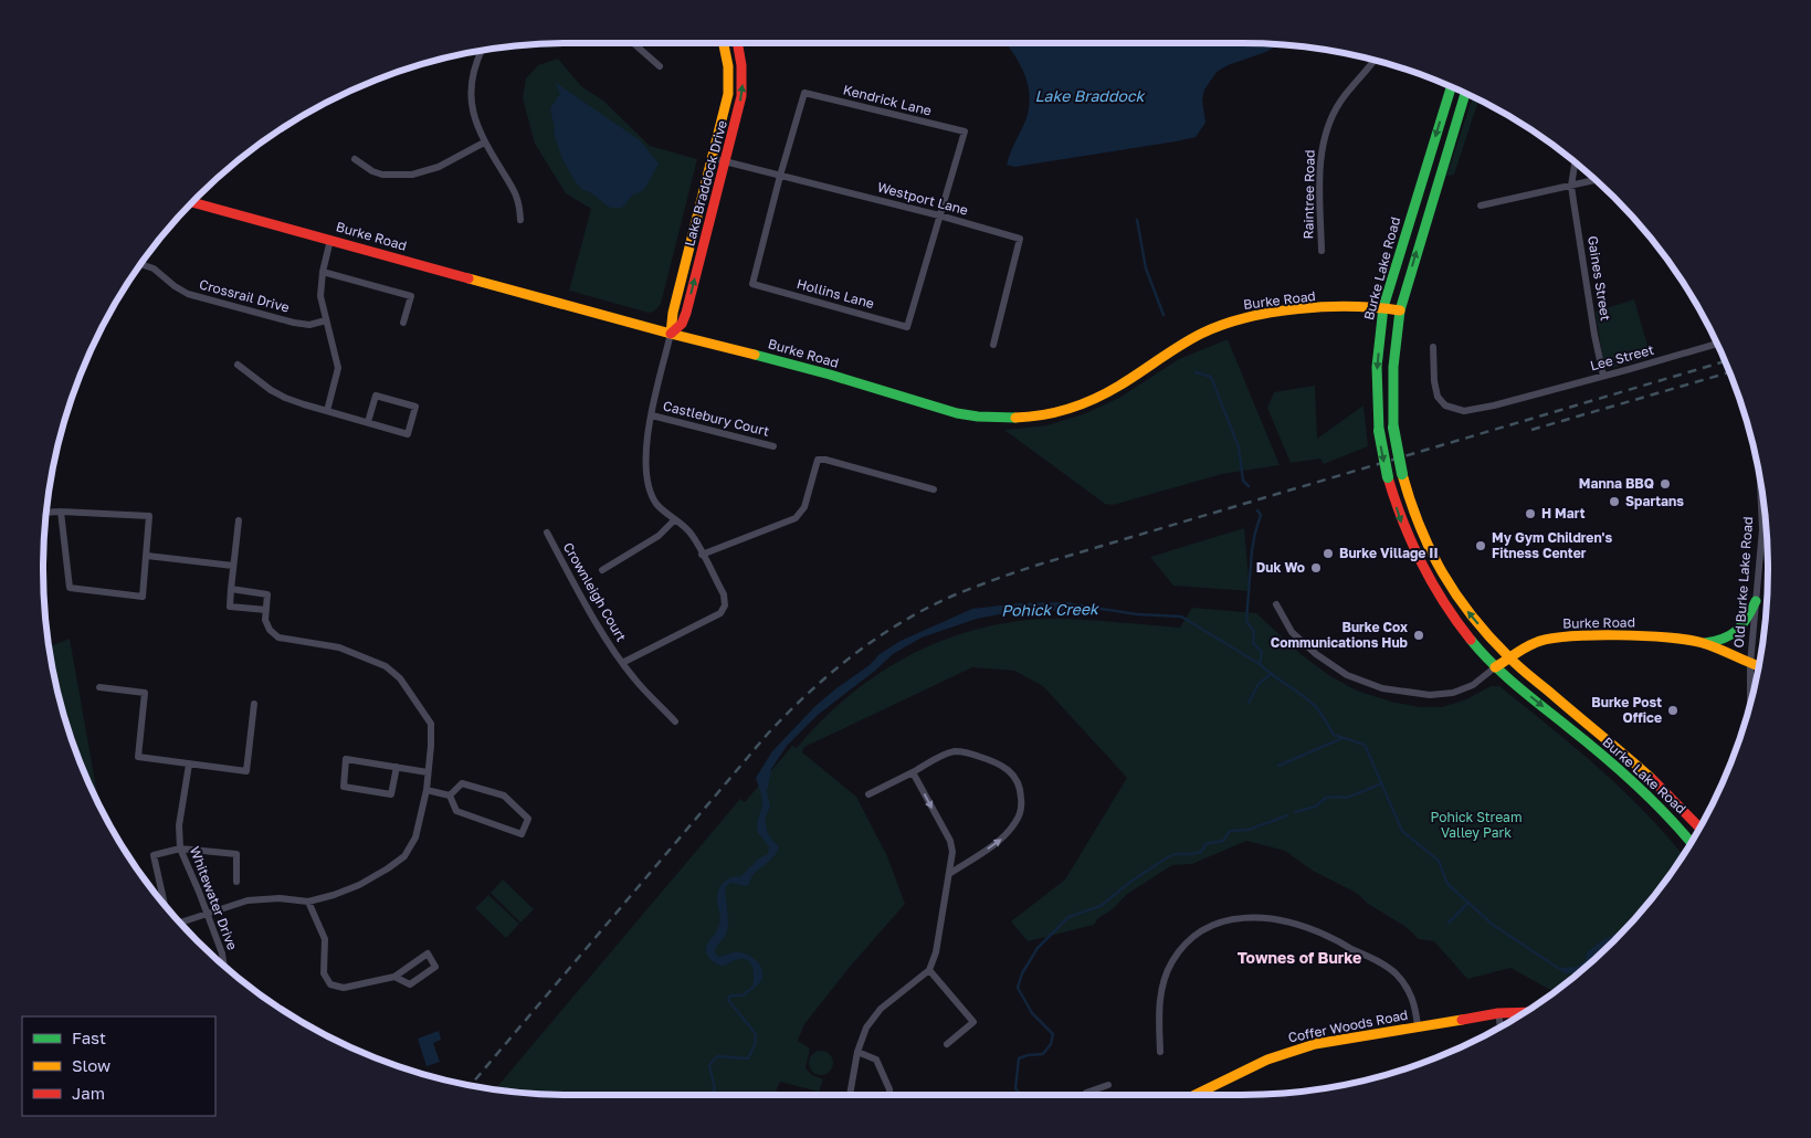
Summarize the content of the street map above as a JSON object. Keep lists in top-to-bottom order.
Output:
{
  "streets": {
    "main road": [
      "Lake Braddock Drive",
      "Burke Road",
      "Burke Lake Road",
      "Coffer Woods Road"
    ],
    "street": [
      "Kendrick Lane",
      "Raintree Road",
      "Westport Lane",
      "Gaines Street",
      "Hollins Lane",
      "Crossrail Drive",
      "Lee Street",
      "Castlebury Court",
      "Old Burke Lake Road",
      "Crownleigh Court",
      "Whitewater Drive"
    ]
  },
  "crossings": [
    ["Kendrick Lane", "Westport Lane"],
    ["Kendrick Lane", "Hollins Lane"],
    ["Lake Braddock Drive", "Westport Lane"],
    ["Lake Braddock Drive", "Burke Road"],
    ["Lake Braddock Drive", "Castlebury Court"],
    ["Lake Braddock Drive", "Crownleigh Court"],
    ["Westport Lane", "Hollins Lane"],
    ["Burke Road", "Burke Lake Road"],
    ["Burke Road", "Old Burke Lake Road"],
    ["Gaines Street", "Lee Street"]
  ],
  "districts": ["Townes of Burke"],
  "water": ["Lake Braddock", "Pohick Creek"],
  "parks": ["Pohick Stream Valley Park"],
  "places": [
    "Manna BBQ",
    "Spartans",
    "H Mart",
    "My Gym Children's Fitness Center",
    "Burke Village II",
    "Duk Wo",
    "Burke Cox Communications Hub",
    "Burke Post Office"
  ],
  "legend": ["Fast", "Slow", "Jam"]
}
